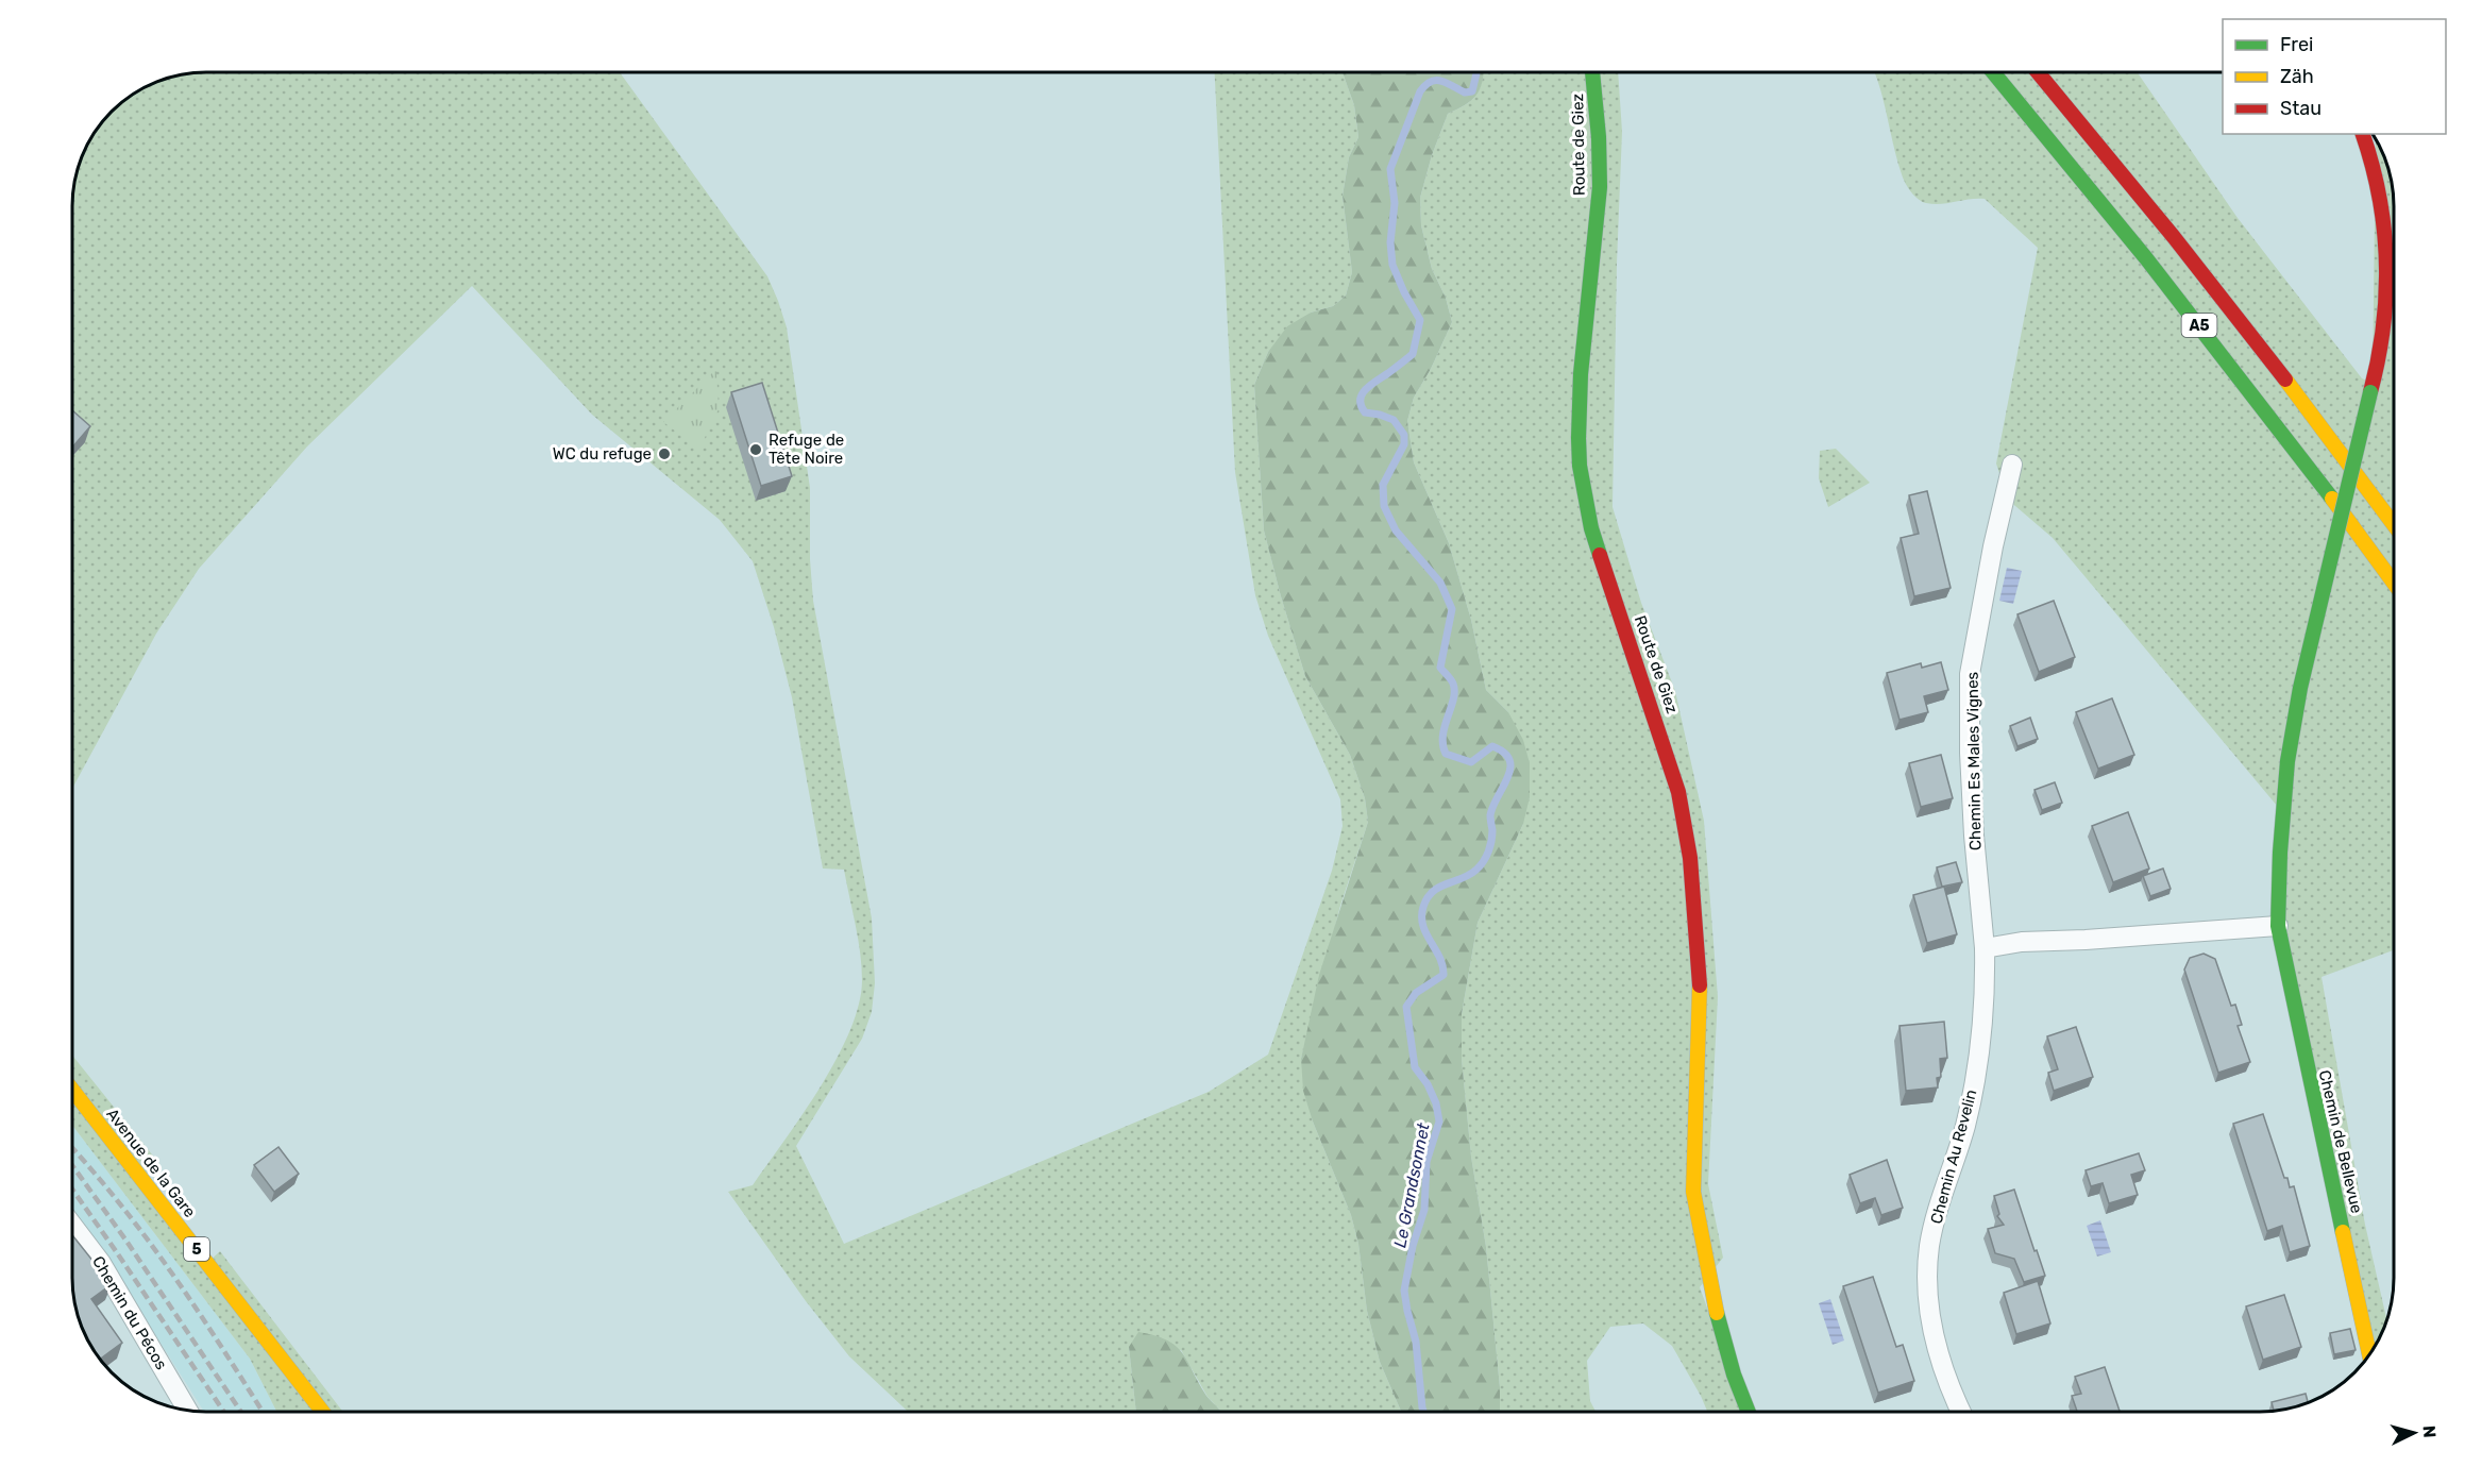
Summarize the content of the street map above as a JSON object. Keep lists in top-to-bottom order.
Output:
{
  "streets": {
    "main road": [
      "Route de Giez",
      "A5",
      "Chemin de Bellevue",
      "Avenue de la Gare",
      "5"
    ],
    "street": ["Chemin Es Males Vignes", "Chemin Au Revelin", "Chemin du Pécos"]
  },
  "crossings": [
    ["Chemin Es Males Vignes", "Chemin Au Revelin"]
  ],
  "water": ["Le Grandsonnet"],
  "places": ["Refuge de Tête Noire", "WC du refuge"],
  "legend": ["Frei", "Zäh", "Stau"],
  "north": "right"
}
